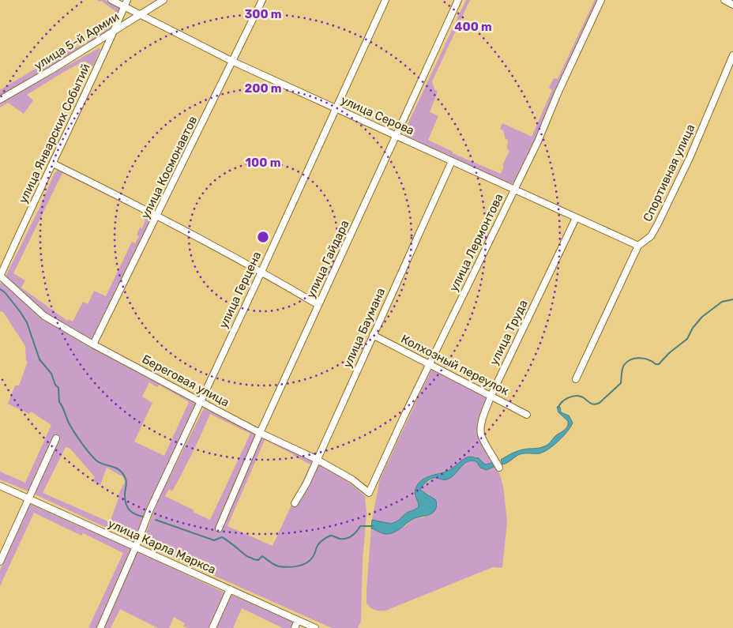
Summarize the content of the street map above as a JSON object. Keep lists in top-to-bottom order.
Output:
{
  "streets": {
    "street": [
      "улица 5-й Армии",
      "улица Серова",
      "улица Январских Событий",
      "улица Космонавтов",
      "Спортивная улица",
      "улица Лермонтова",
      "улица Гайдара",
      "улица Герцена",
      "улица Баумана",
      "улица Труда",
      "Колхозный переулок",
      "Береговая улица",
      "улица Карла Маркса"
    ]
  },
  "crossings": [
    ["улица 5-й Армии", "улица Серова"],
    ["улица 5-й Армии", "улица Январских Событий"],
    ["улица Серова", "улица Январских Событий"],
    ["улица Серова", "улица Космонавтов"],
    ["улица Серова", "Спортивная улица"],
    ["улица Серова", "улица Лермонтова"],
    ["улица Серова", "улица Гайдара"],
    ["улица Серова", "улица Герцена"],
    ["улица Серова", "улица Баумана"],
    ["улица Серова", "улица Труда"],
    ["улица Январских Событий", "Береговая улица"],
    ["улица Космонавтов", "Береговая улица"],
    ["улица Лермонтова", "Колхозный переулок"],
    ["улица Лермонтова", "Береговая улица"],
    ["улица Гайдара", "Береговая улица"],
    ["улица Герцена", "Береговая улица"],
    ["улица Герцена", "улица Карла Маркса"],
    ["улица Баумана", "Колхозный переулок"],
    ["улица Баумана", "Береговая улица"],
    ["улица Труда", "Колхозный переулок"]
  ],
  "rings": [
    "300 m",
    "400 m",
    "200 m",
    "100 m"
  ]
}
